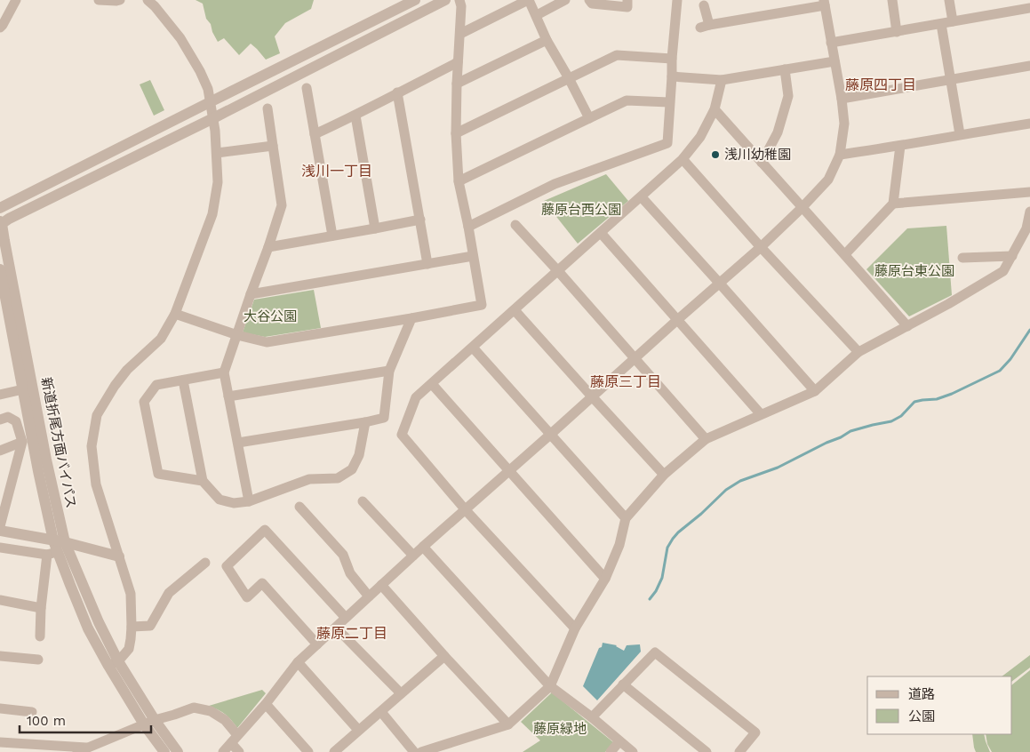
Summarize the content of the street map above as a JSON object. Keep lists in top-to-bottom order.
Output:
{
  "streets": {
    "street": ["新道折尾方面バイパス"]
  },
  "districts": [
    "藤原四丁目",
    "浅川一丁目",
    "藤原三丁目",
    "藤原二丁目"
  ],
  "parks": [
    "藤原台西公園",
    "藤原台東公園",
    "大谷公園",
    "藤原緑地"
  ],
  "places": ["浅川幼稚園"],
  "legend": ["道路", "公園"],
  "scale_bar": "100 m"
}
